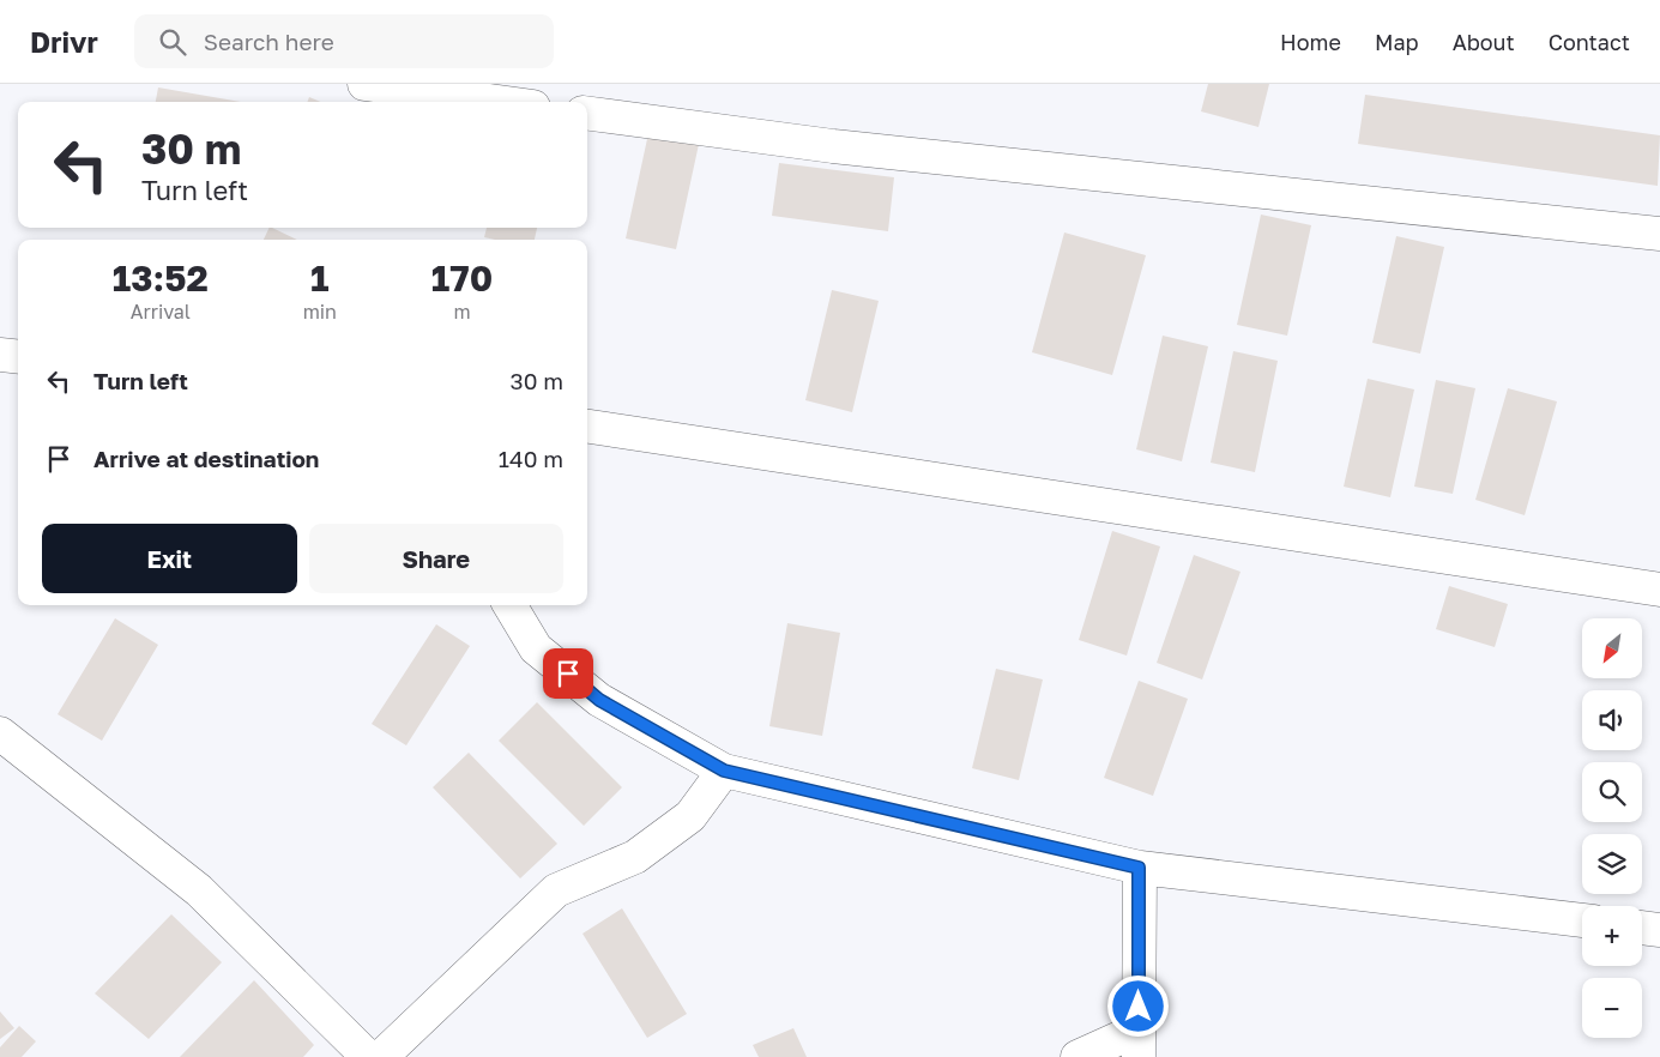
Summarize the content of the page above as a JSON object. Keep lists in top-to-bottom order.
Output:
{
  "north": "bottom left",
  "page": {
    "header": "Drivr",
    "search": "Search here",
    "nav": [
      "Home",
      "Map",
      "About",
      "Contact"
    ],
    "turn": ["30 m", "Turn left"],
    "eta": [
      "13:52",
      "Arrival",
      "1",
      "min",
      "170",
      "m"
    ],
    "list": [
      {
        "name": "Turn left",
        "value": "30 m"
      },
      {
        "name": "Arrive at destination",
        "value": "140 m"
      }
    ],
    "buttons": ["Exit", "Share"],
    "map_buttons": ["+", "−"]
  }
}
